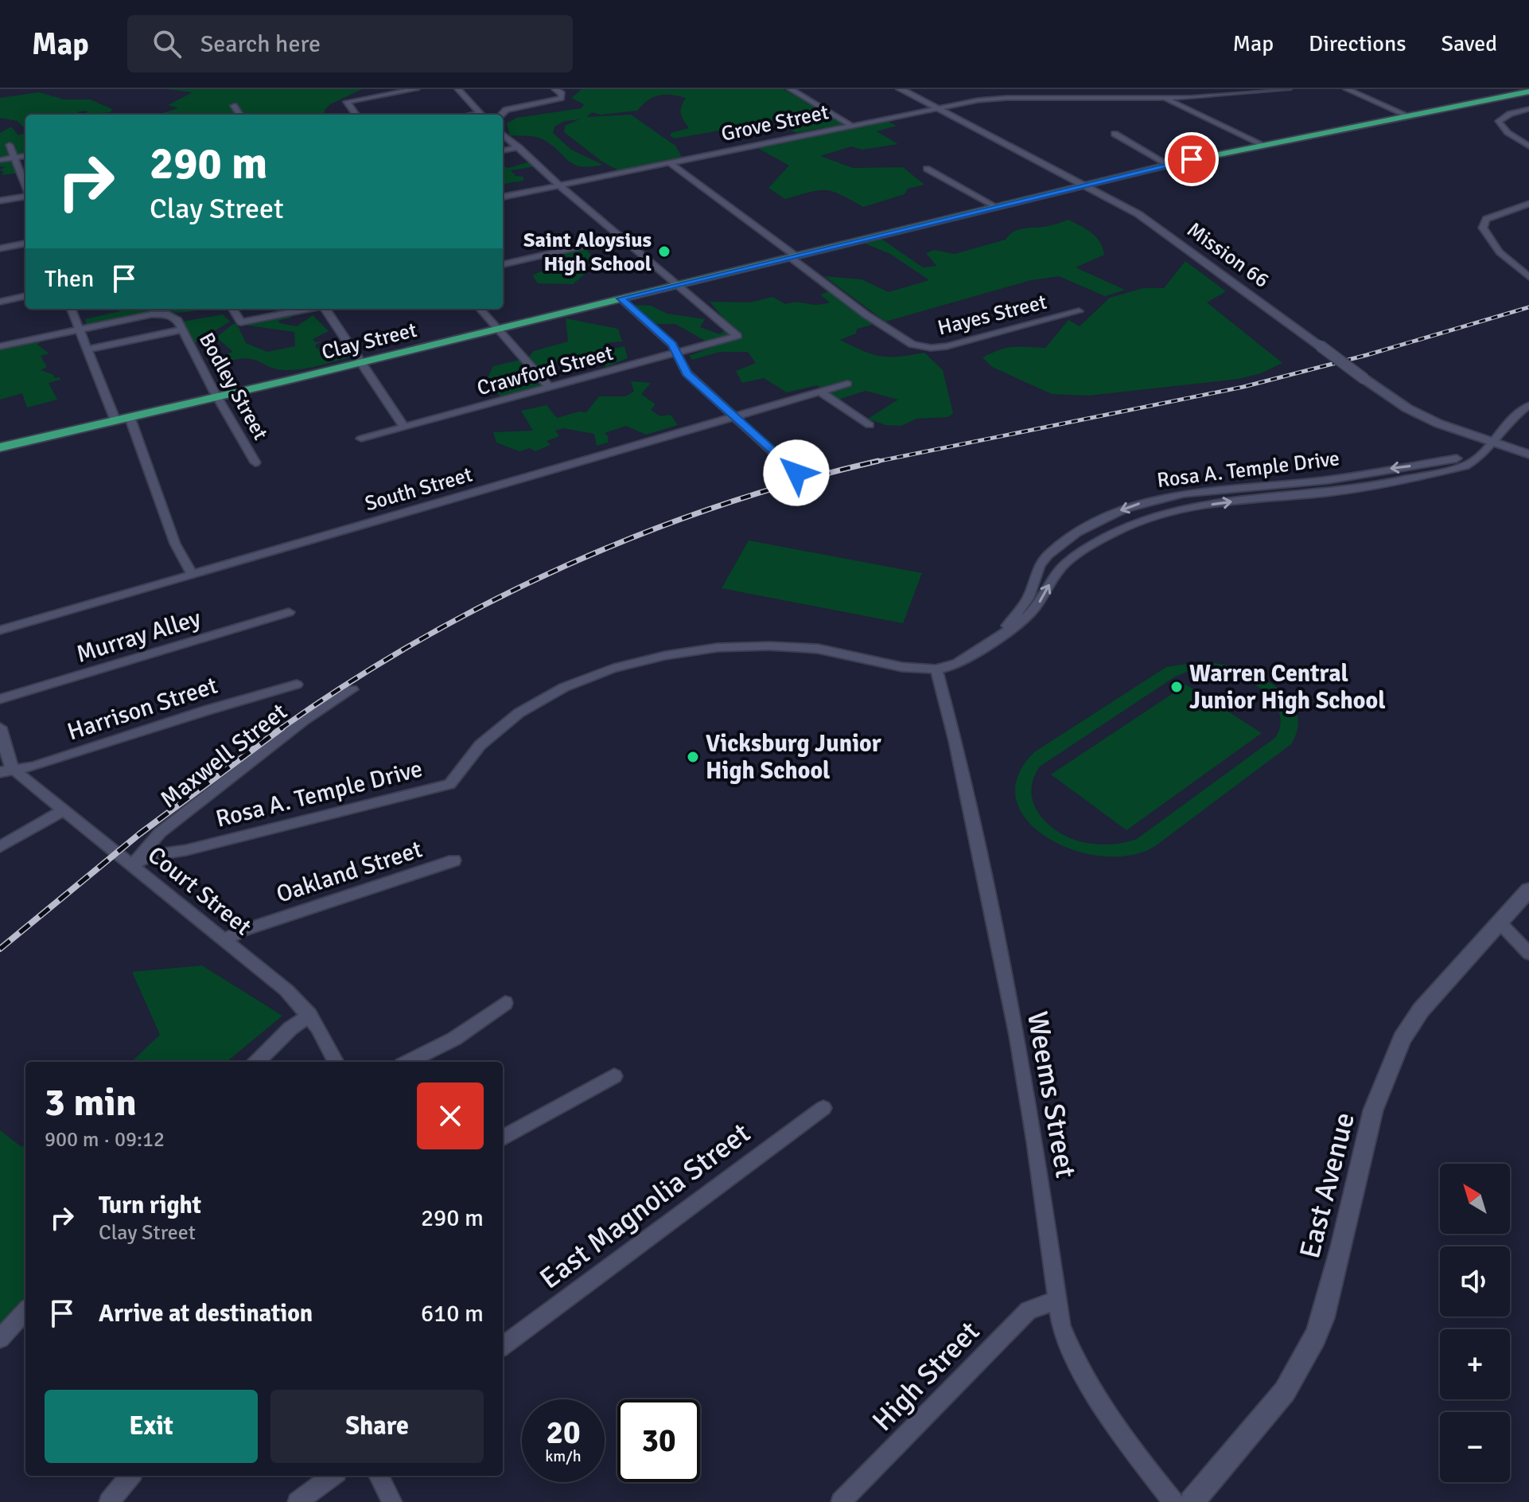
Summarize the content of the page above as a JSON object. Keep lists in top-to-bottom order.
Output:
{
  "streets": {
    "main road": ["Clay Street"],
    "street": [
      "Grove Street",
      "Mission 66",
      "Hayes Street",
      "Crawford Street",
      "Bodley Street",
      "Rosa A. Temple Drive",
      "South Street",
      "Murray Alley",
      "Harrison Street",
      "Maxwell Street",
      "Oakland Street",
      "Court Street",
      "Weems Street",
      "East Avenue",
      "East Magnolia Street",
      "High Street"
    ]
  },
  "crossings": [
    ["Grove Street", "Mission 66"],
    ["Grove Street", "Hayes Street"],
    ["Mission 66", "Clay Street"],
    ["Mission 66", "Rosa A. Temple Drive"],
    ["Hayes Street", "Clay Street"],
    ["Clay Street", "Crawford Street"],
    ["Clay Street", "Bodley Street"],
    ["Rosa A. Temple Drive", "Maxwell Street"],
    ["Rosa A. Temple Drive", "Court Street"],
    ["Rosa A. Temple Drive", "Weems Street"],
    ["Harrison Street", "Court Street"],
    ["Maxwell Street", "Court Street"],
    ["Oakland Street", "Court Street"],
    ["Weems Street", "High Street"]
  ],
  "places": ["Saint Aloysius High School", "Warren Central Junior High School", "Vicksburg Junior High School"],
  "north": "top left",
  "page": {
    "header": "Map",
    "search": "Search here",
    "nav": ["Map", "Directions", "Saved"],
    "turn": ["290 m", "Clay Street"],
    "then": "Then",
    "heading": ["3 min", "900 m · 09:12"],
    "map_buttons": ["+", "−"],
    "list": [
      {
        "name": "Turn right",
        "note": "Clay Street",
        "value": "290 m"
      },
      {
        "name": "Arrive at destination",
        "value": "610 m"
      }
    ],
    "buttons": ["Exit", "Share"],
    "speed": "20 km/h",
    "limit": "30"
  }
}
